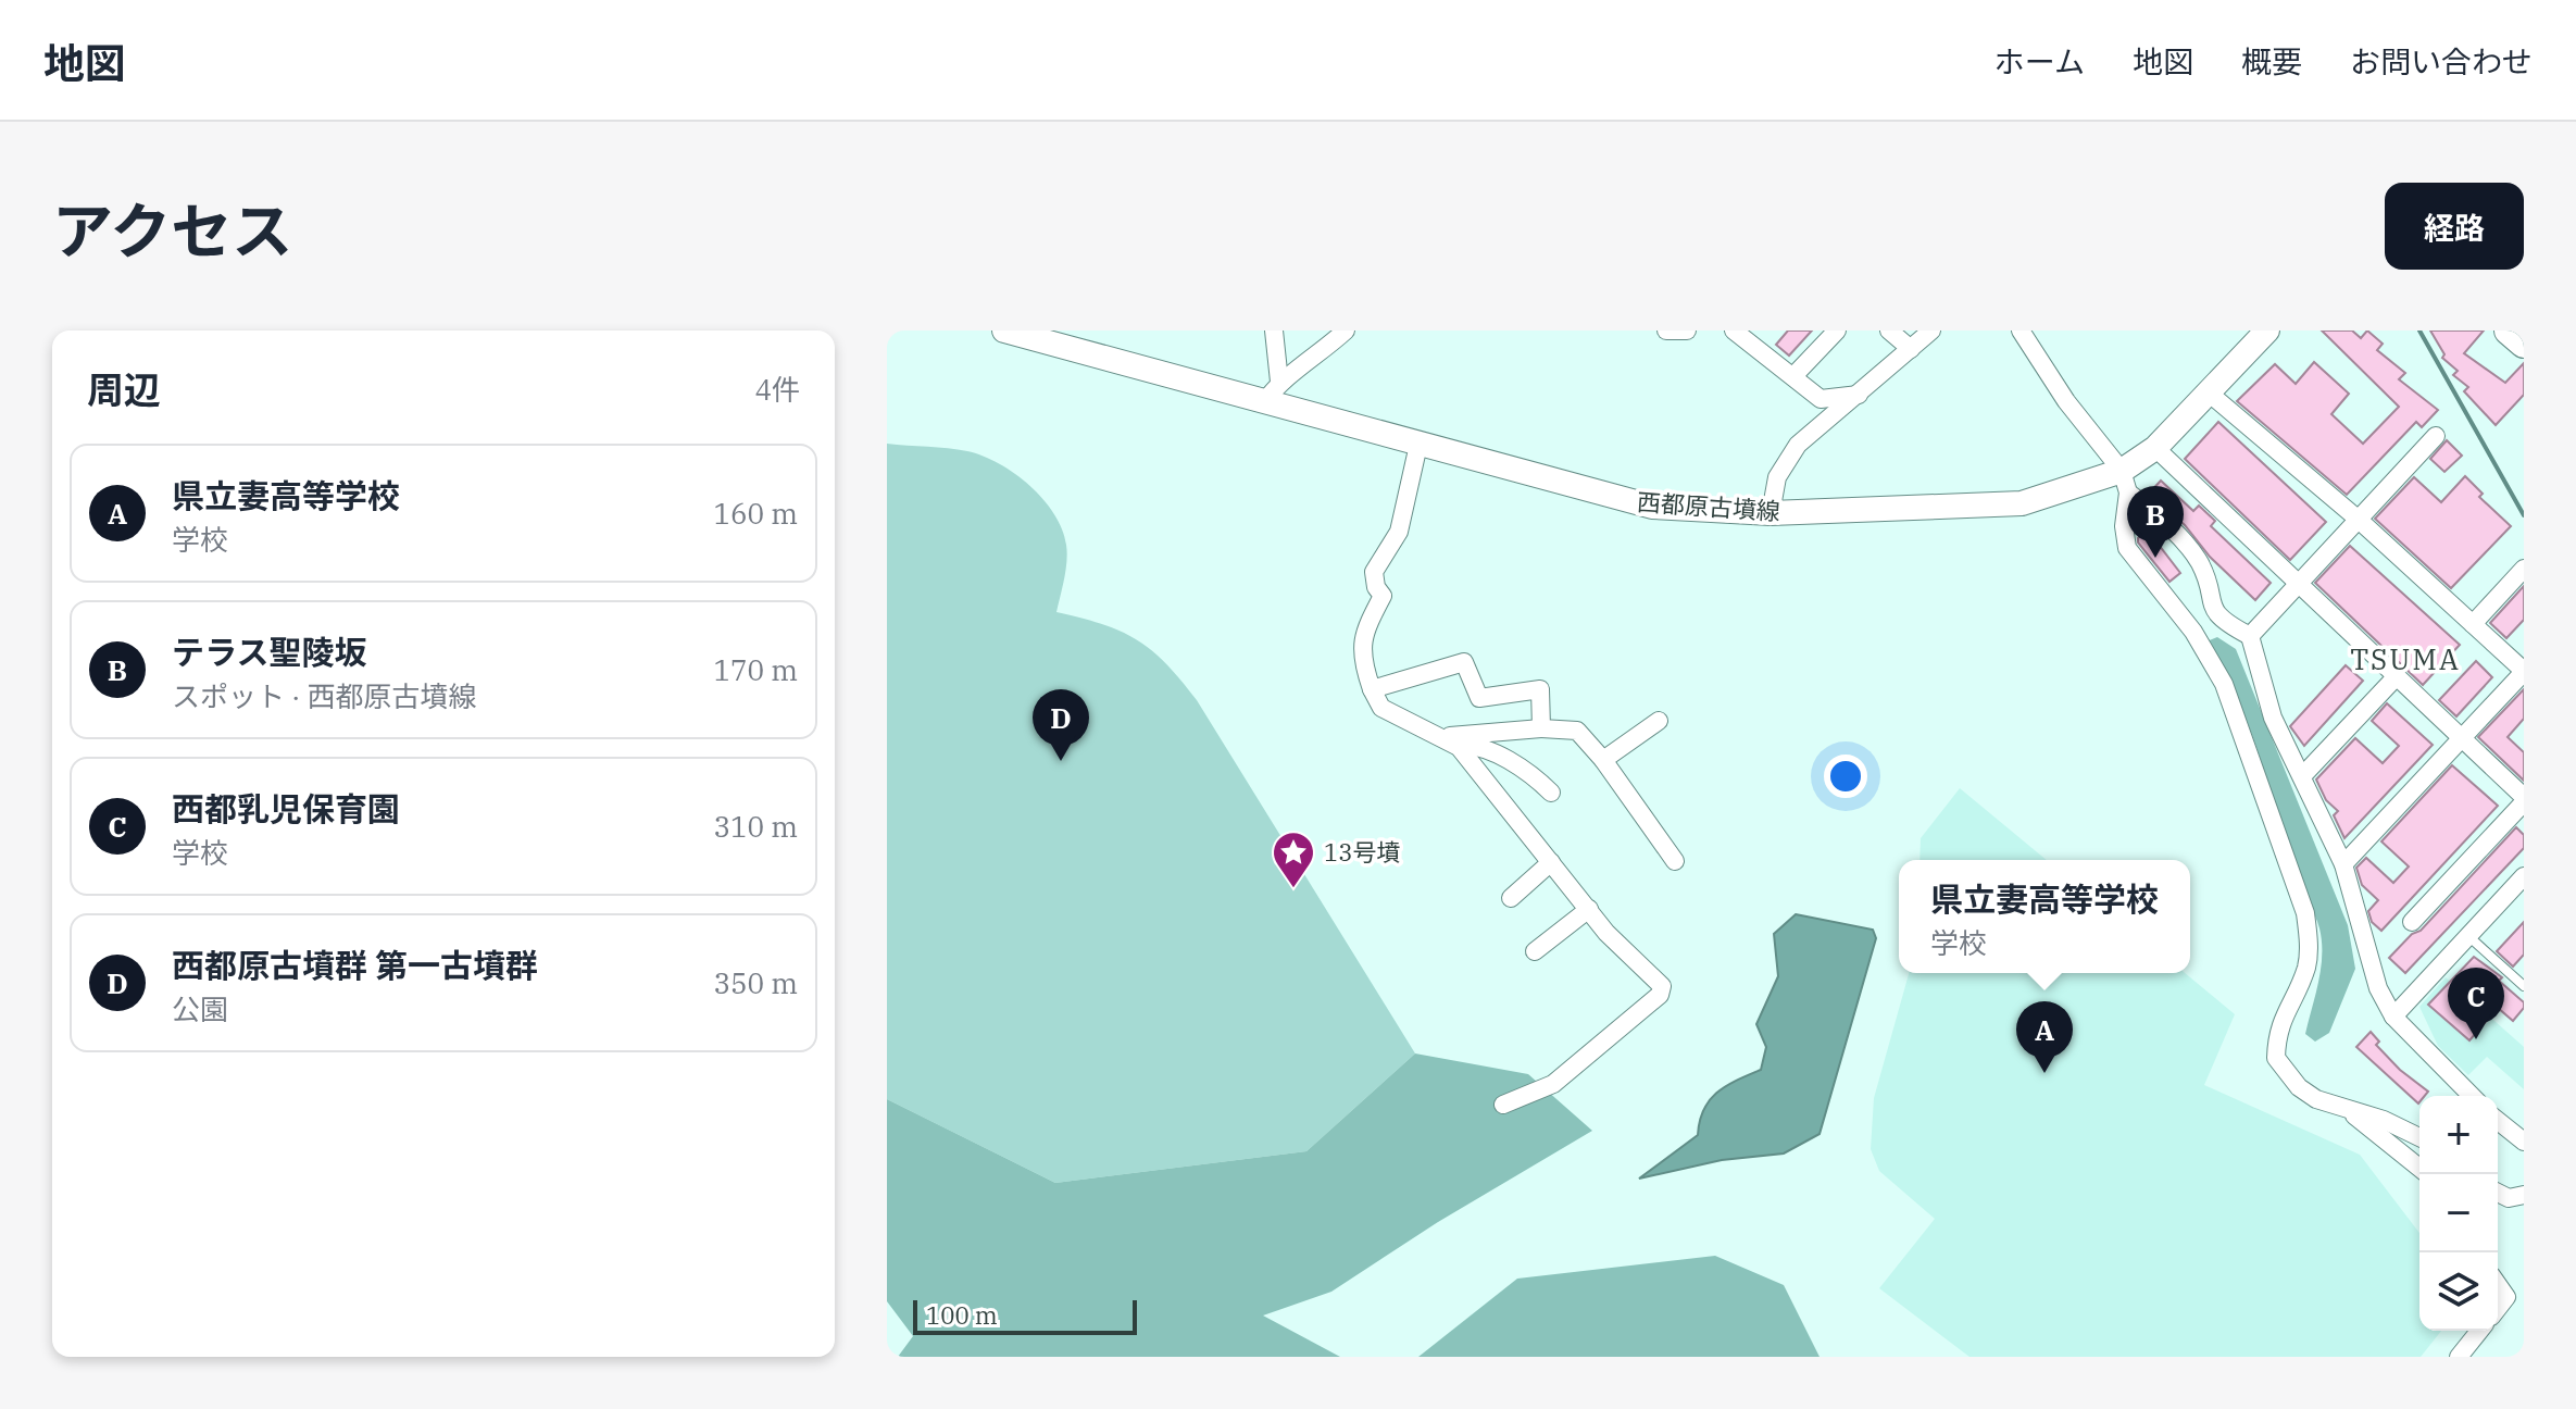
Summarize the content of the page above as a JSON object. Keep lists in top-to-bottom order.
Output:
{
  "streets": {
    "main road": ["西都原古墳線"]
  },
  "districts": ["TSUMA"],
  "places": {
    "place": ["13号墳"]
  },
  "scale_bar": "100 m",
  "page": {
    "header": "地図",
    "nav": [
      "ホーム",
      "地図",
      "概要",
      "お問い合わせ"
    ],
    "title": "アクセス",
    "buttons": "経路",
    "heading": ["周辺", "4件"],
    "list": [
      {
        "mark": "A",
        "name": "県立妻高等学校",
        "note": "学校",
        "value": "160 m"
      },
      {
        "mark": "B",
        "name": "テラス聖陵坂",
        "note": "スポット · 西都原古墳線",
        "value": "170 m"
      },
      {
        "mark": "C",
        "name": "西都乳児保育園",
        "note": "学校",
        "value": "310 m"
      },
      {
        "mark": "D",
        "name": "西都原古墳群 第一古墳群",
        "note": "公園",
        "value": "350 m"
      }
    ],
    "pins": [
      "B",
      "D",
      "C",
      "A"
    ],
    "popup": ["県立妻高等学校", "学校"],
    "map_buttons": ["+", "−"],
    "scale": "100 m"
  }
}
